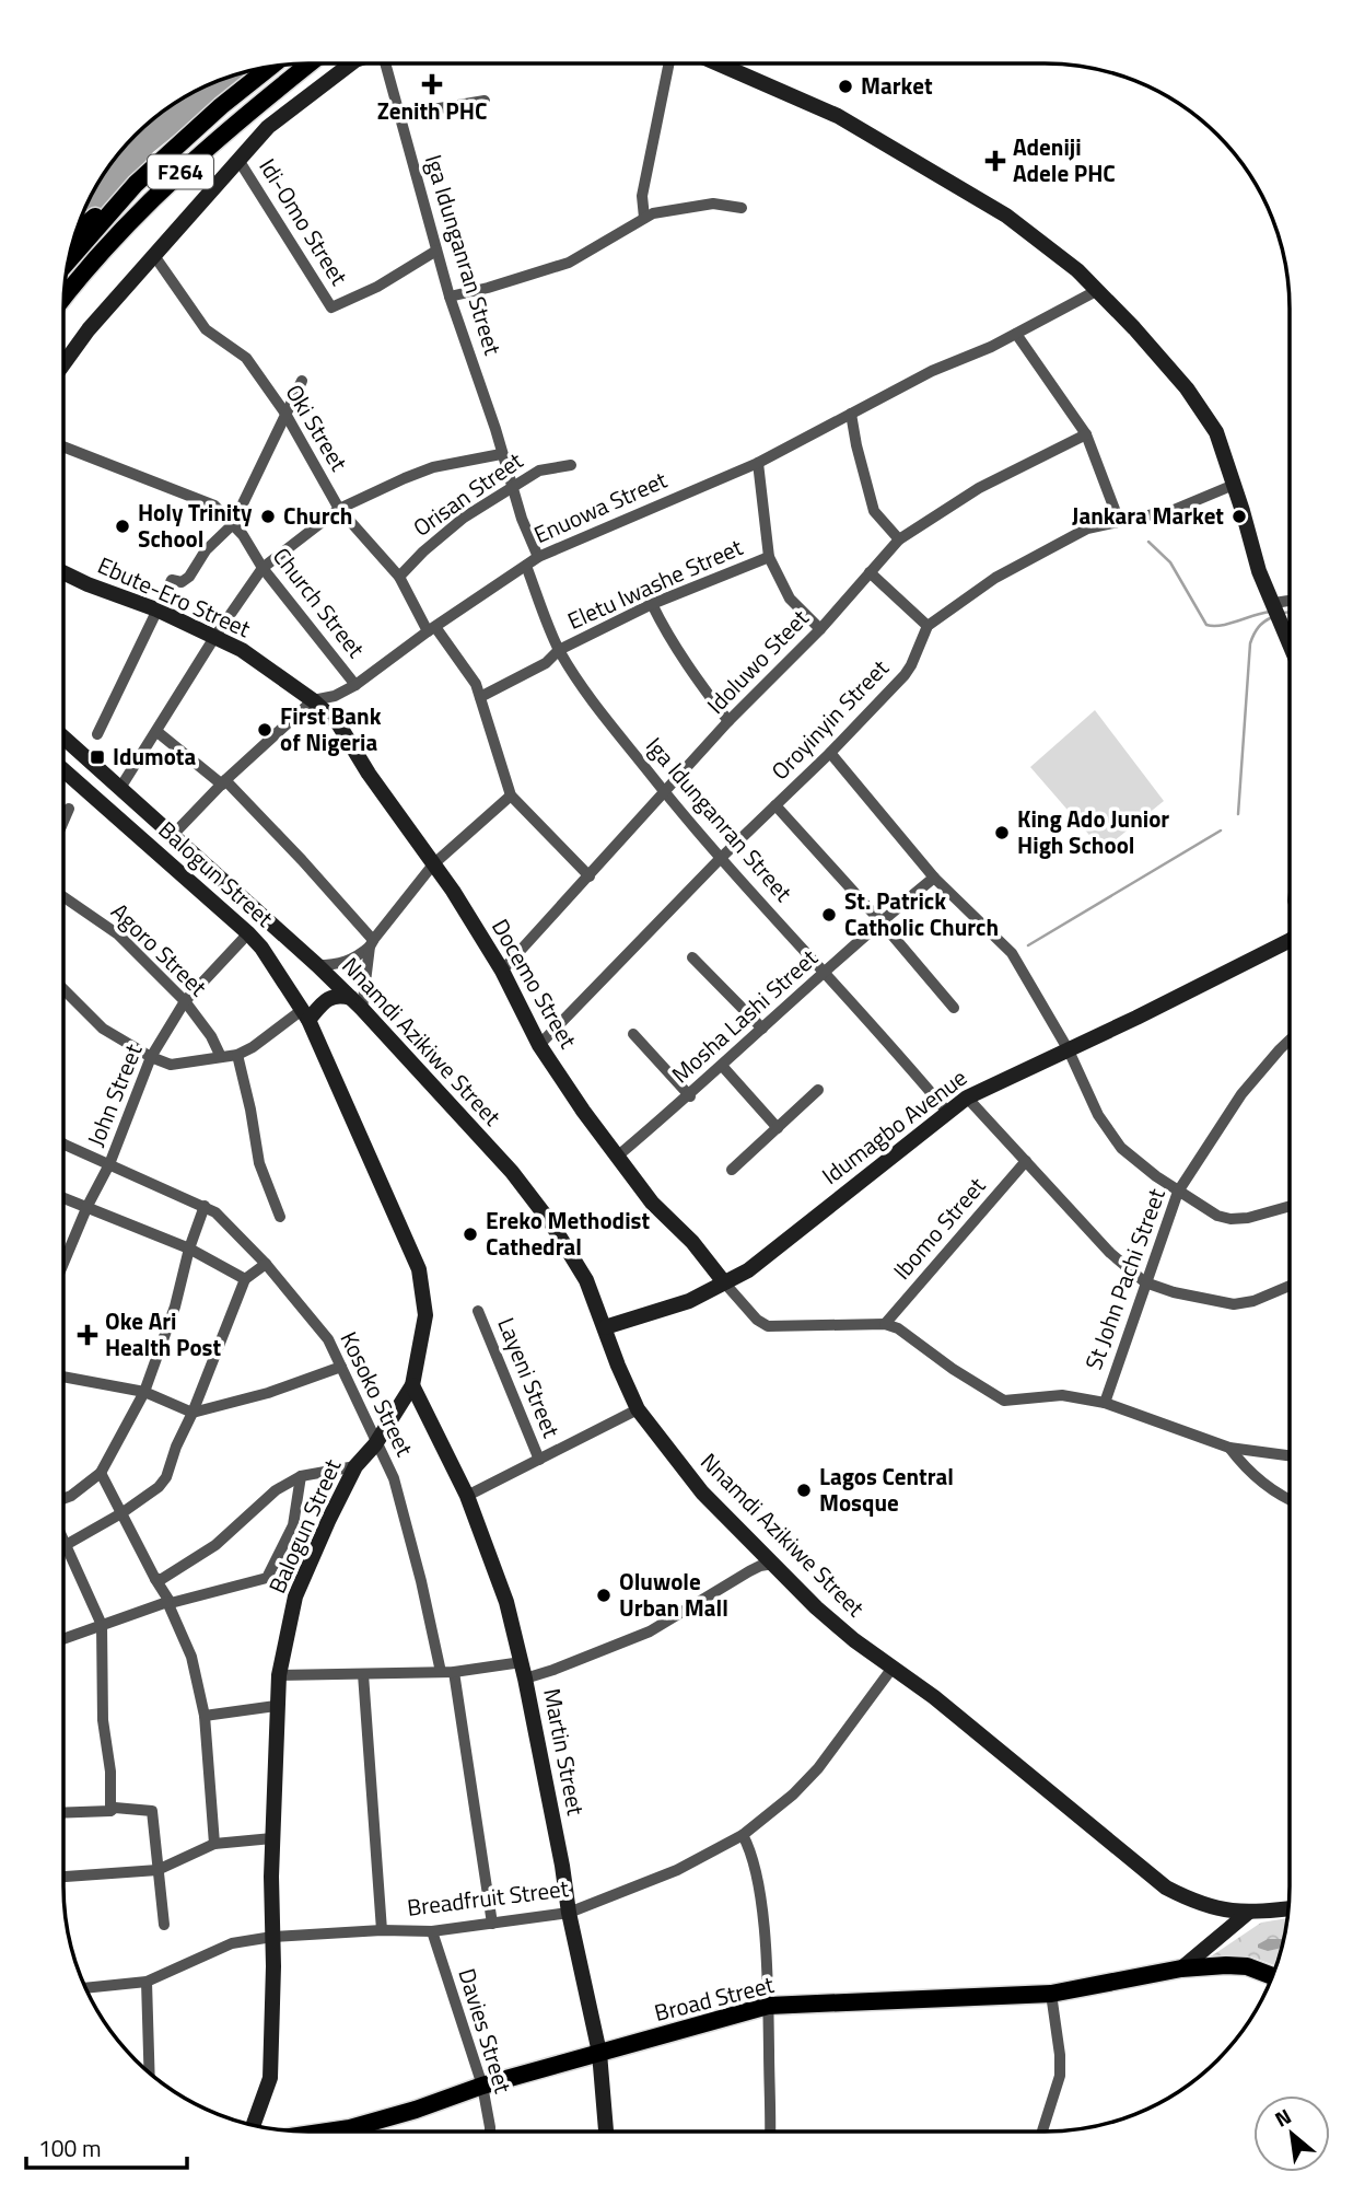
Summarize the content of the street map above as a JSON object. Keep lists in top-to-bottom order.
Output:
{
  "streets": {
    "main road": [
      "F264",
      "Ebute-Ero Street",
      "Balogun Street",
      "Docemo Street",
      "Nnamdi Azikiwe Street",
      "Idumagbo Avenue",
      "Martin Street",
      "Broad Street"
    ],
    "street": [
      "Idi-Omo Street",
      "Iga Idunganran Street",
      "Oki Street",
      "Orisan Street",
      "Enuowa Street",
      "Eletu Iwashe Street",
      "Church Street",
      "Idoluwo Steet",
      "Oroyinyin Street",
      "Agoro Street",
      "Mosha Lashi Street",
      "John Street",
      "Ibomo Street",
      "St John Pachi Street",
      "Layeni Street",
      "Kosoko Street",
      "Breadfruit Street",
      "Davies Street"
    ]
  },
  "crossings": [
    ["Idi-Omo Street", "Iga Idunganran Street"],
    ["Iga Idunganran Street", "Orisan Street"],
    ["Iga Idunganran Street", "Enuowa Street"],
    ["Iga Idunganran Street", "Eletu Iwashe Street"],
    ["Iga Idunganran Street", "Idoluwo Steet"],
    ["Iga Idunganran Street", "Oroyinyin Street"],
    ["Iga Idunganran Street", "Mosha Lashi Street"],
    ["Iga Idunganran Street", "Idumagbo Avenue"],
    ["Oki Street", "Orisan Street"],
    ["Oki Street", "Enuowa Street"],
    ["Oki Street", "Eletu Iwashe Street"],
    ["Enuowa Street", "Ebute-Ero Street"],
    ["Enuowa Street", "Church Street"],
    ["Enuowa Street", "Docemo Street"],
    ["Enuowa Street", "Nnamdi Azikiwe Street"],
    ["Ebute-Ero Street", "Docemo Street"],
    ["Idoluwo Steet", "Docemo Street"],
    ["Oroyinyin Street", "Docemo Street"],
    ["Balogun Street", "John Street"],
    ["Balogun Street", "Kosoko Street"],
    ["Balogun Street", "Martin Street"],
    ["Balogun Street", "Breadfruit Street"],
    ["Agoro Street", "John Street"],
    ["Docemo Street", "Mosha Lashi Street"],
    ["Docemo Street", "Idumagbo Avenue"],
    ["Nnamdi Azikiwe Street", "Idumagbo Avenue"],
    ["Nnamdi Azikiwe Street", "Breadfruit Street"],
    ["Nnamdi Azikiwe Street", "Broad Street"],
    ["John Street", "Kosoko Street"],
    ["Kosoko Street", "Breadfruit Street"],
    ["Martin Street", "Breadfruit Street"],
    ["Martin Street", "Broad Street"],
    ["Breadfruit Street", "Davies Street"],
    ["Broad Street", "Davies Street"]
  ],
  "places": {
    "health": ["Zenith PHC", "Adeniji Adele PHC", "Oke Ari Health Post"],
    "other": [
      "Market",
      "Church",
      "Jankara Market",
      "Holy Trinity School",
      "First Bank of Nigeria",
      "King Ado Junior High School",
      "St. Patrick Catholic Church",
      "Ereko Methodist Cathedral",
      "Lagos Central Mosque",
      "Oluwole Urban Mall"
    ],
    "transit": ["Idumota"]
  },
  "scale_bar": "100 m",
  "north": "top left"
}
